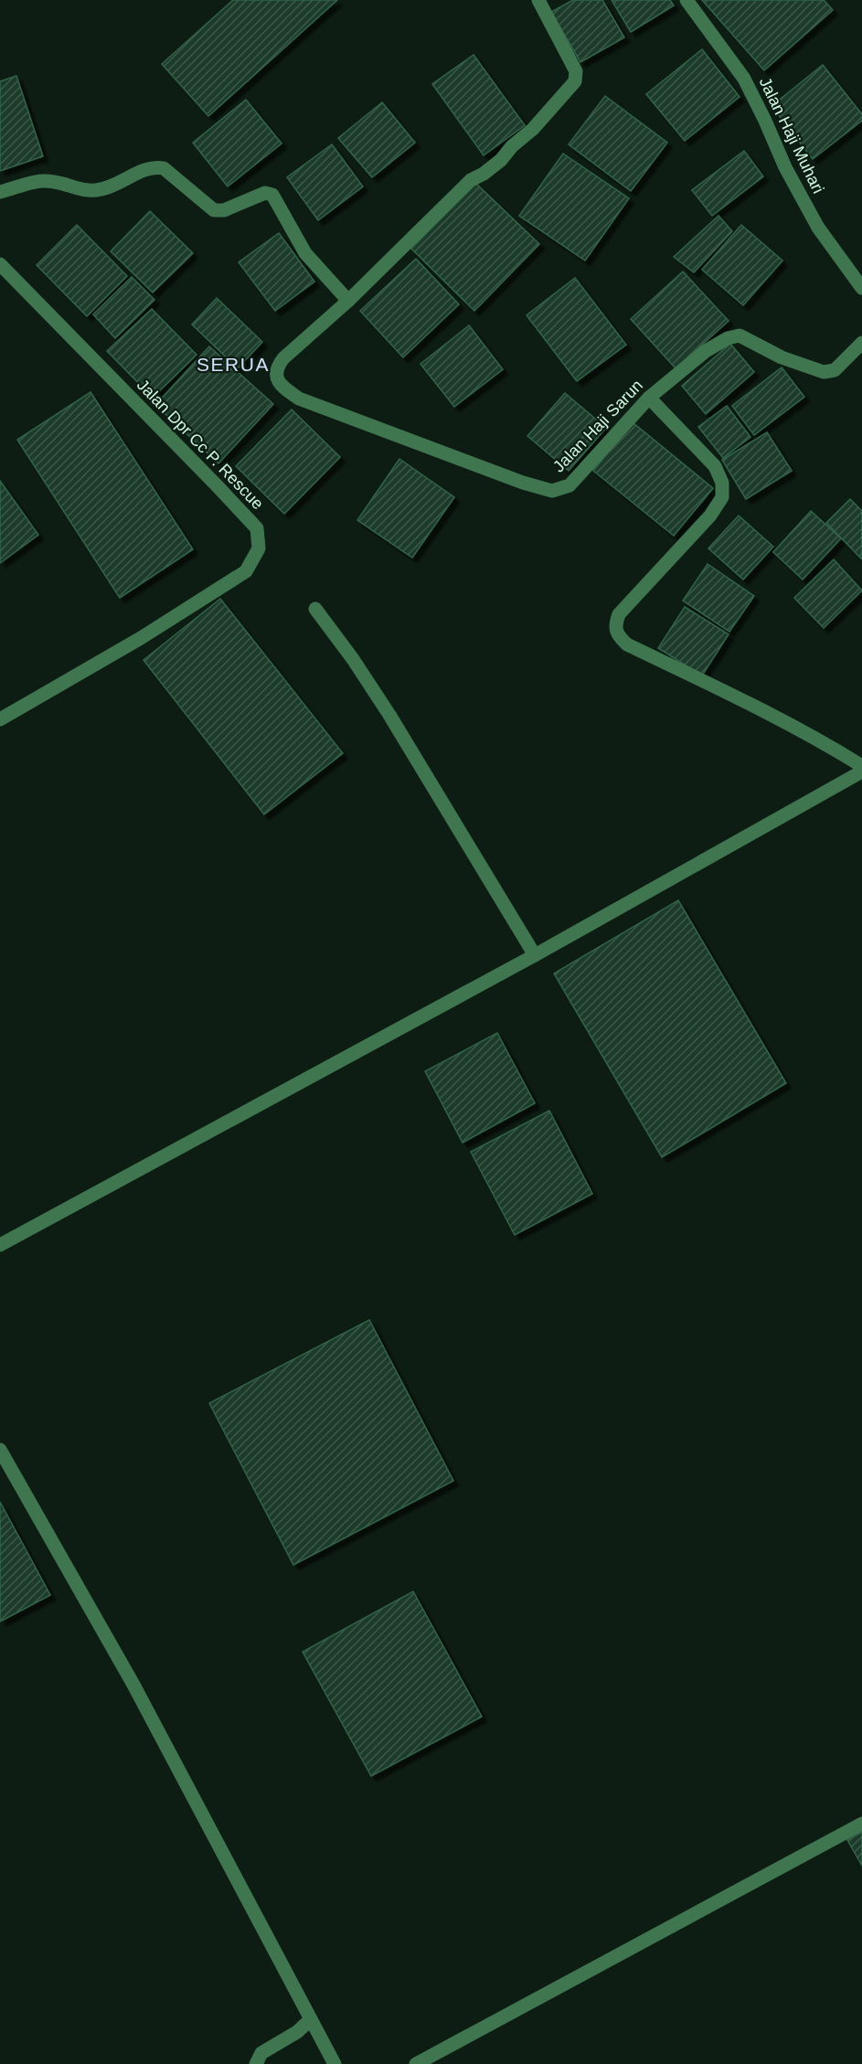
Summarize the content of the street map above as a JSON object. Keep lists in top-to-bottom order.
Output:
{
  "streets": {
    "street": ["Jalan Haji Muhari", "Jalan Haji Sarun", "Jalan Dpr Cc P. Rescue"]
  },
  "districts": ["SERUA"]
}
